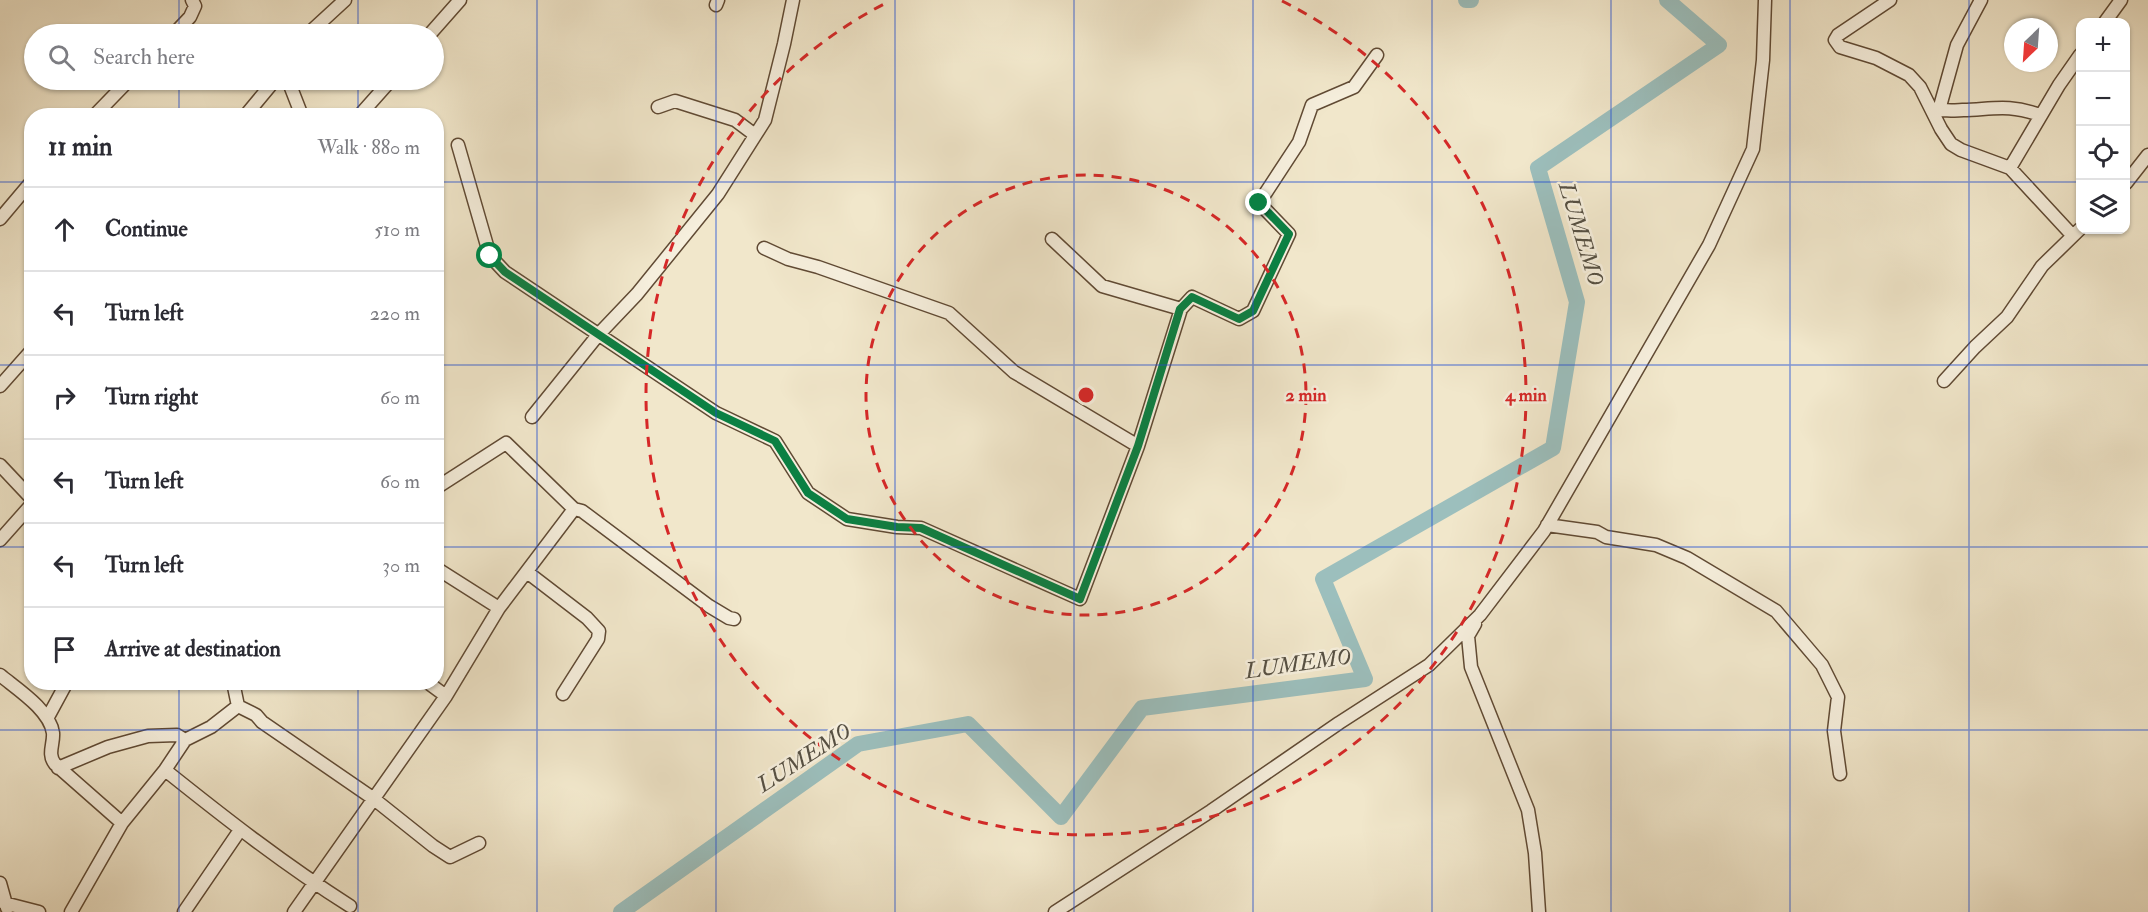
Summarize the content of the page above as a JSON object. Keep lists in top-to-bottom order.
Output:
{
  "water": ["LUMEMO"],
  "north": "bottom left",
  "page": {
    "map_buttons": ["+", "−"],
    "search": "Search here",
    "heading": ["11 min", "Walk · 880 m"],
    "list": [
      ["Continue", "510 m"],
      ["Turn left", "220 m"],
      ["Turn right", "60 m"],
      ["Turn left", "60 m"],
      ["Turn left", "30 m"],
      "Arrive at destination"
    ]
  },
  "rings": ["2 min", "4 min"]
}
